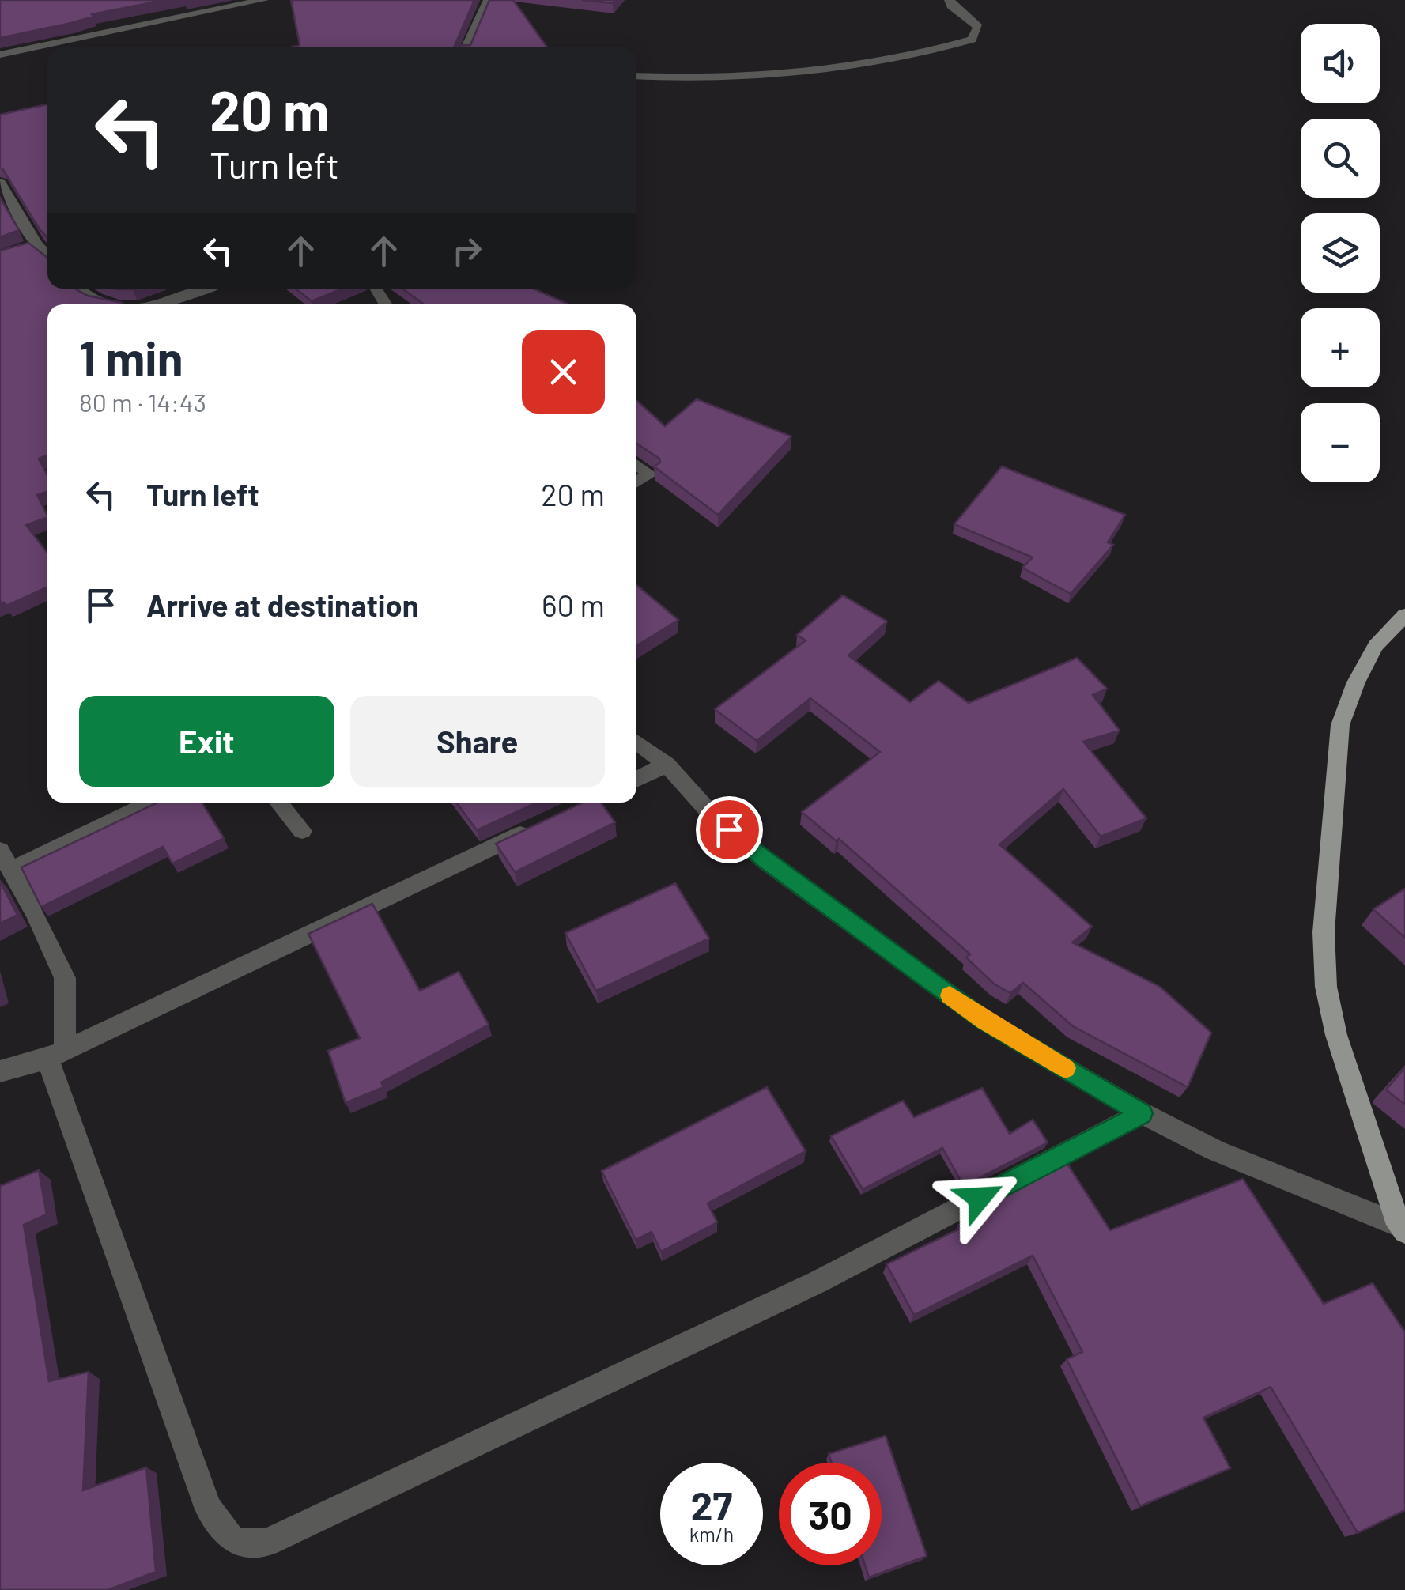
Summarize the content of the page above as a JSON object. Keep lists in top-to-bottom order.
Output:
{
  "page": {
    "map_buttons": ["+", "−"],
    "turn": ["20 m", "Turn left"],
    "heading": ["1 min", "80 m · 14:43"],
    "list": [
      {
        "name": "Turn left",
        "value": "20 m"
      },
      {
        "name": "Arrive at destination",
        "value": "60 m"
      }
    ],
    "buttons": ["Exit", "Share"],
    "speed": "27 km/h",
    "limit": "30"
  }
}
